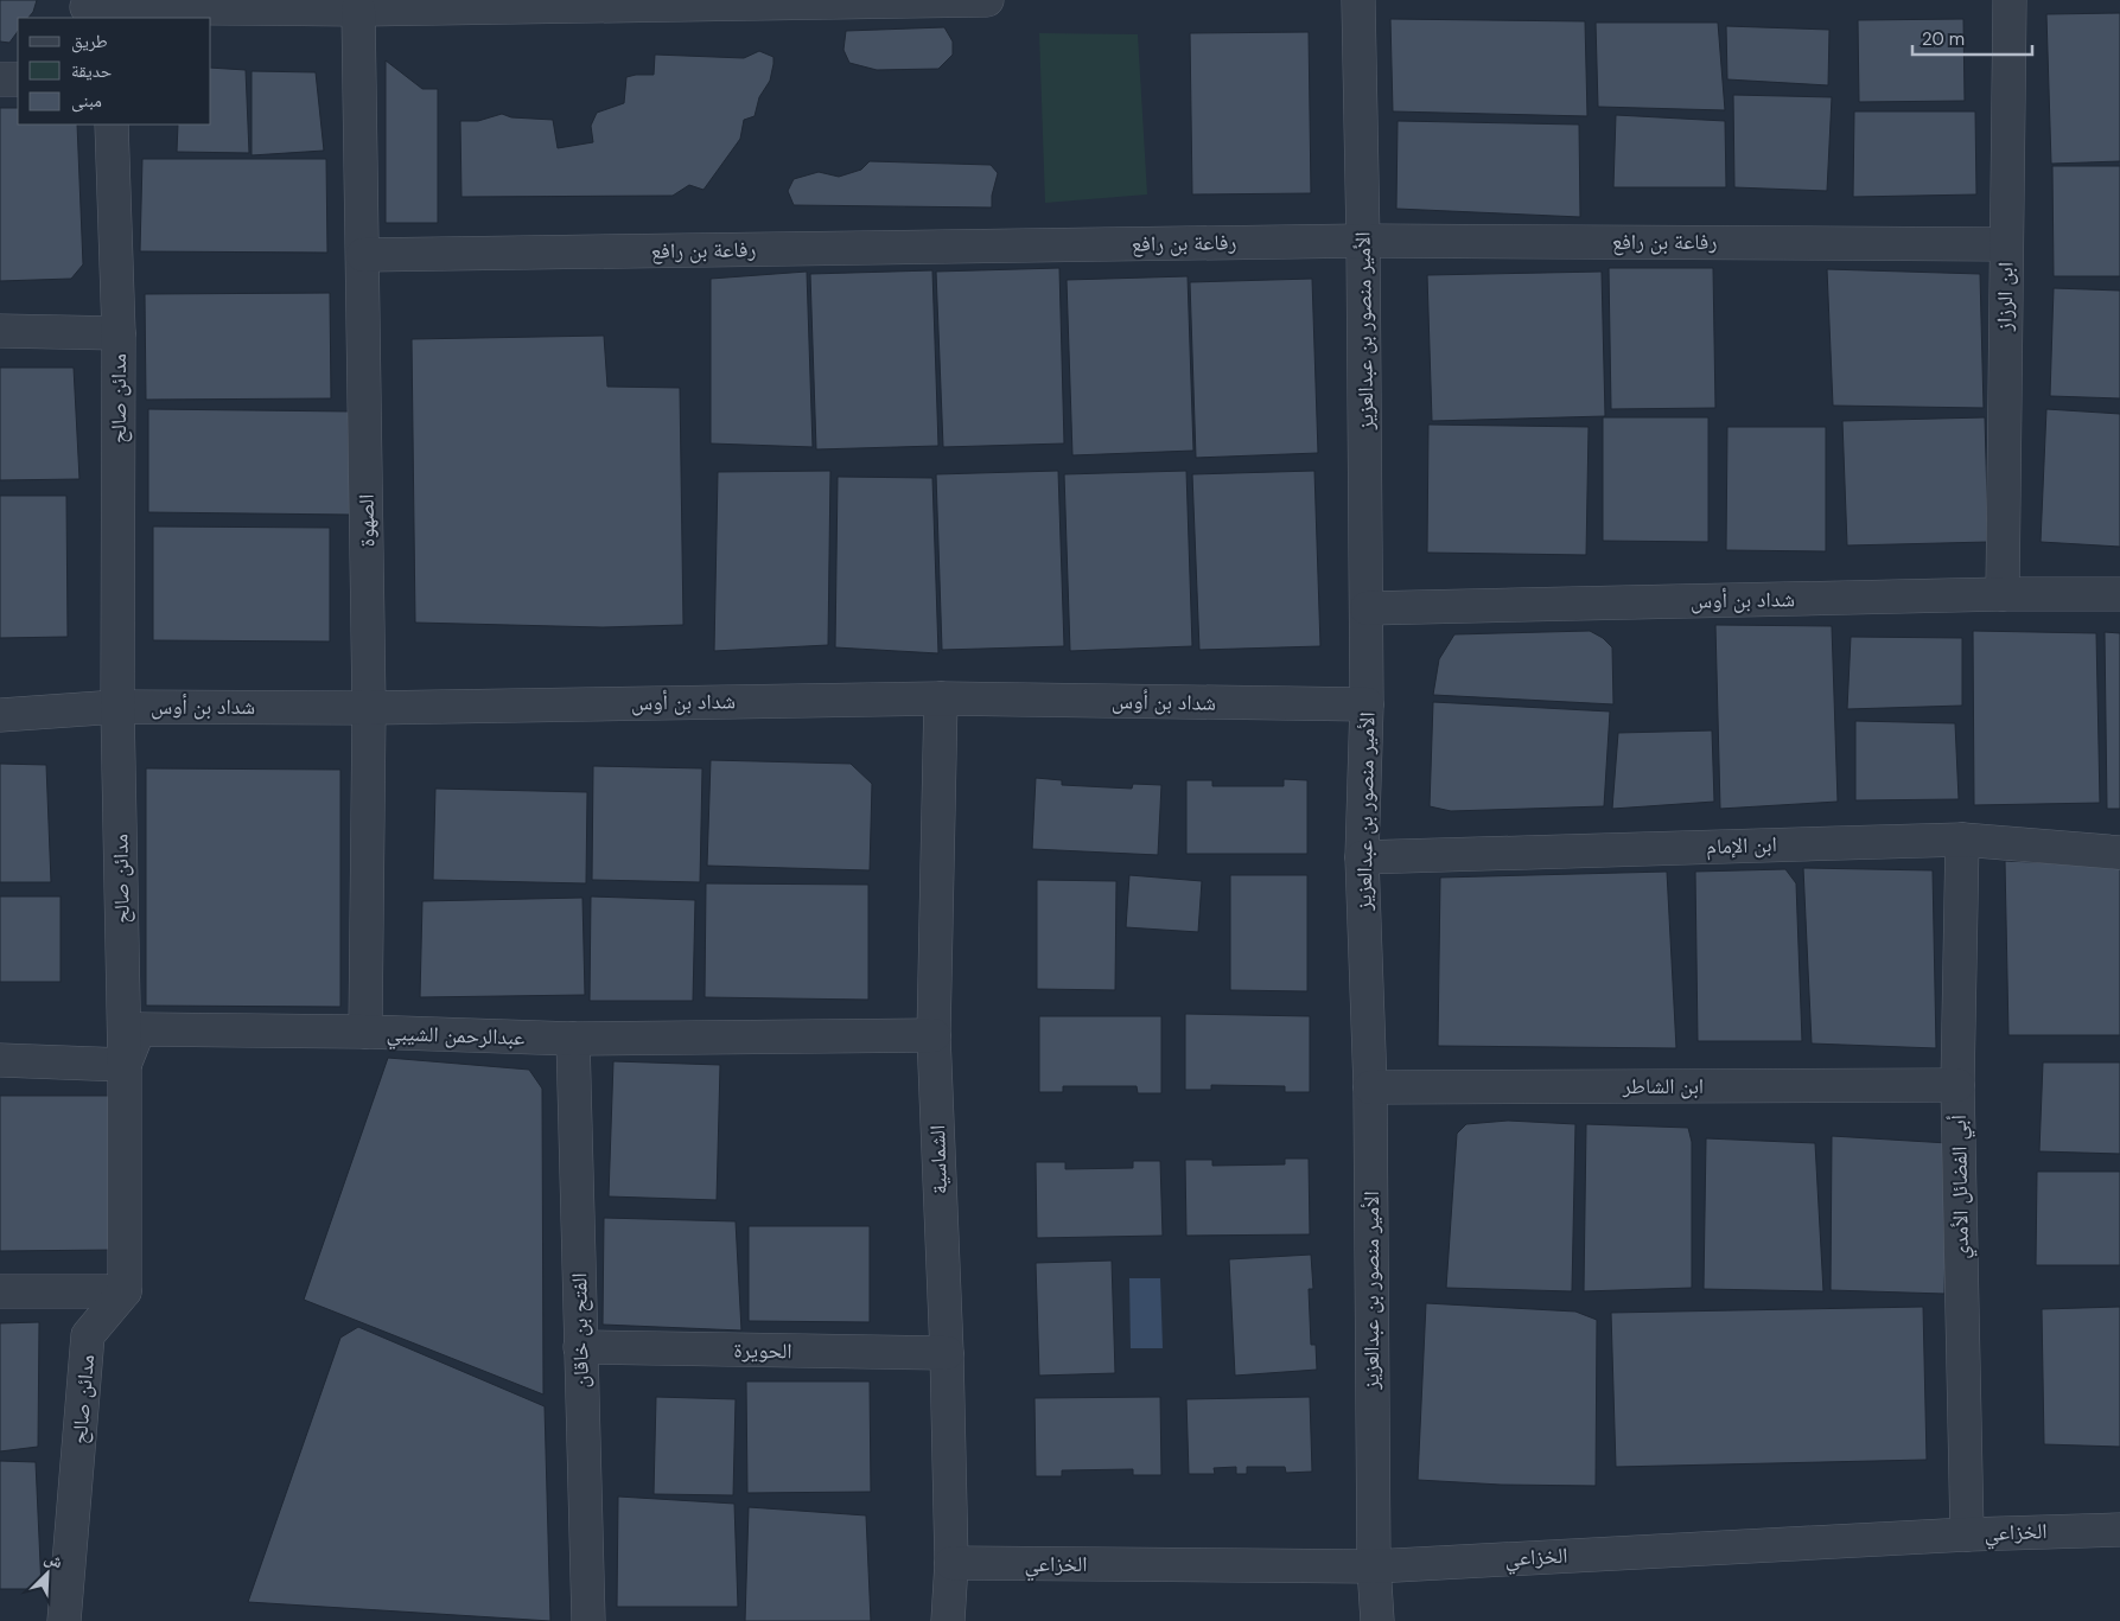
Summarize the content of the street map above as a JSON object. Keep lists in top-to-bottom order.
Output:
{
  "streets": {
    "street": [
      "رفاعة بن رافع",
      "ابن الرزاز",
      "الأمير منصور بن عبدالعزيز",
      "مدائن صالح",
      "الصهوة",
      "شداد بن أوس",
      "ابن الإمام",
      "عبدالرحمن الشيبي",
      "ابن الشاطر",
      "الشماسية",
      "أبي الفضائل الأمدي",
      "الفتح بن خاقان",
      "الحويرة",
      "الخزاعي"
    ]
  },
  "crossings": [
    ["رفاعة بن رافع", "ابن الرزاز"],
    ["رفاعة بن رافع", "الأمير منصور بن عبدالعزيز"],
    ["رفاعة بن رافع", "الصهوة"],
    ["ابن الرزاز", "شداد بن أوس"],
    ["الأمير منصور بن عبدالعزيز", "شداد بن أوس"],
    ["الأمير منصور بن عبدالعزيز", "ابن الإمام"],
    ["الأمير منصور بن عبدالعزيز", "ابن الشاطر"],
    ["الأمير منصور بن عبدالعزيز", "الخزاعي"],
    ["مدائن صالح", "شداد بن أوس"],
    ["مدائن صالح", "عبدالرحمن الشيبي"],
    ["الصهوة", "شداد بن أوس"],
    ["الصهوة", "عبدالرحمن الشيبي"],
    ["شداد بن أوس", "الشماسية"],
    ["ابن الإمام", "أبي الفضائل الأمدي"],
    ["عبدالرحمن الشيبي", "الشماسية"],
    ["عبدالرحمن الشيبي", "الفتح بن خاقان"],
    ["ابن الشاطر", "أبي الفضائل الأمدي"],
    ["الشماسية", "الحويرة"],
    ["الشماسية", "الخزاعي"],
    ["أبي الفضائل الأمدي", "الخزاعي"],
    ["الفتح بن خاقان", "الحويرة"]
  ],
  "legend": ["طريق", "حديقة", "مبنى"],
  "scale_bar": "20 m",
  "north": "top right"
}
